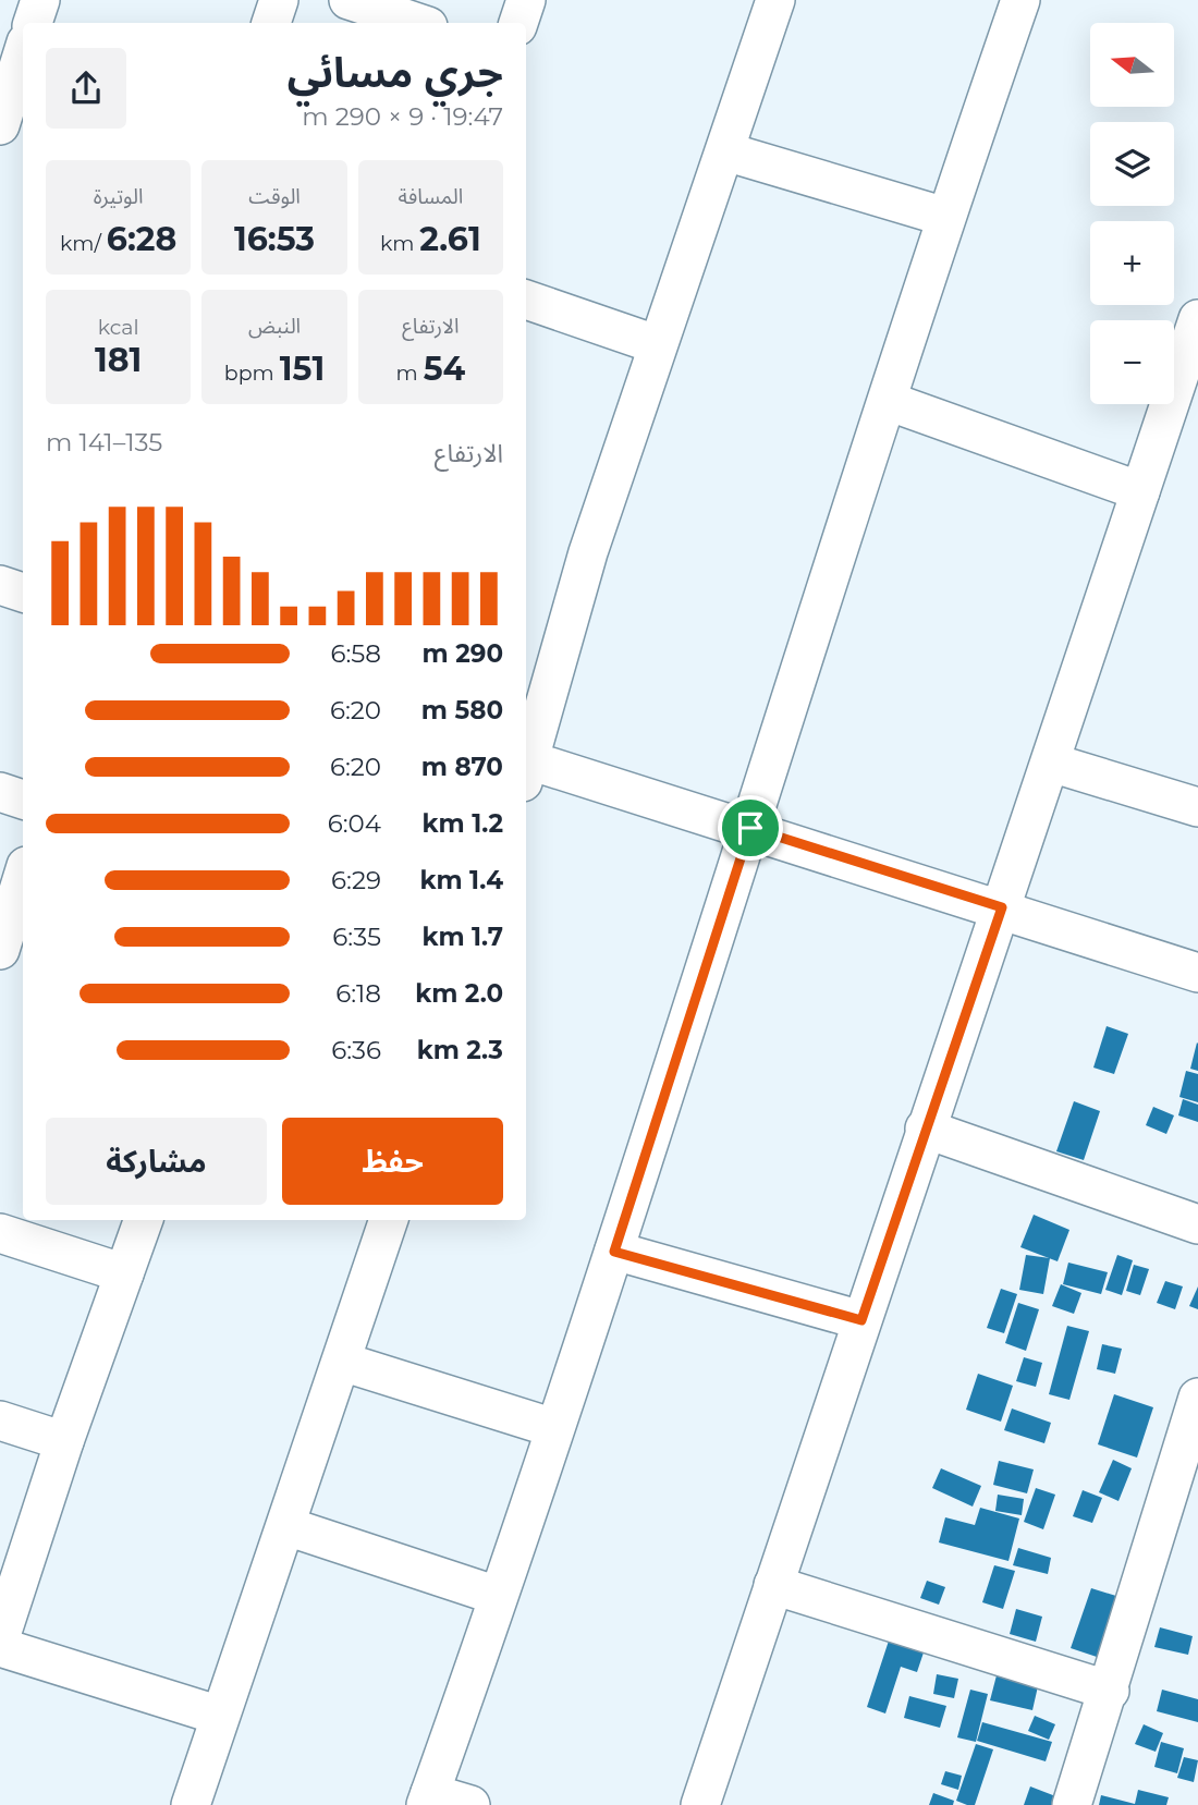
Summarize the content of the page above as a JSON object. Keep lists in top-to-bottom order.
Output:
{
  "north": "left",
  "page": {
    "map_buttons": ["+", "−"],
    "heading": ["جري مسائي", "19:47 · 9 × 290 m"],
    "stats": [
      ["المسافة", "2.61 km"],
      ["الوقت", "16:53"],
      ["الوتيرة", "6:28 /km"],
      ["الارتفاع", "54 m"],
      ["النبض", "151 bpm"],
      ["kcal", "181"]
    ],
    "chart": ["الارتفاع", "135–141 m"],
    "list": [
      {
        "name": "290 m",
        "note": "6:58"
      },
      {
        "name": "580 m",
        "note": "6:20"
      },
      {
        "name": "870 m",
        "note": "6:20"
      },
      {
        "name": "1.2 km",
        "note": "6:04"
      },
      {
        "name": "1.4 km",
        "note": "6:29"
      },
      {
        "name": "1.7 km",
        "note": "6:35"
      },
      {
        "name": "2.0 km",
        "note": "6:18"
      },
      {
        "name": "2.3 km",
        "note": "6:36"
      }
    ],
    "buttons": ["حفظ", "مشاركة"]
  }
}
